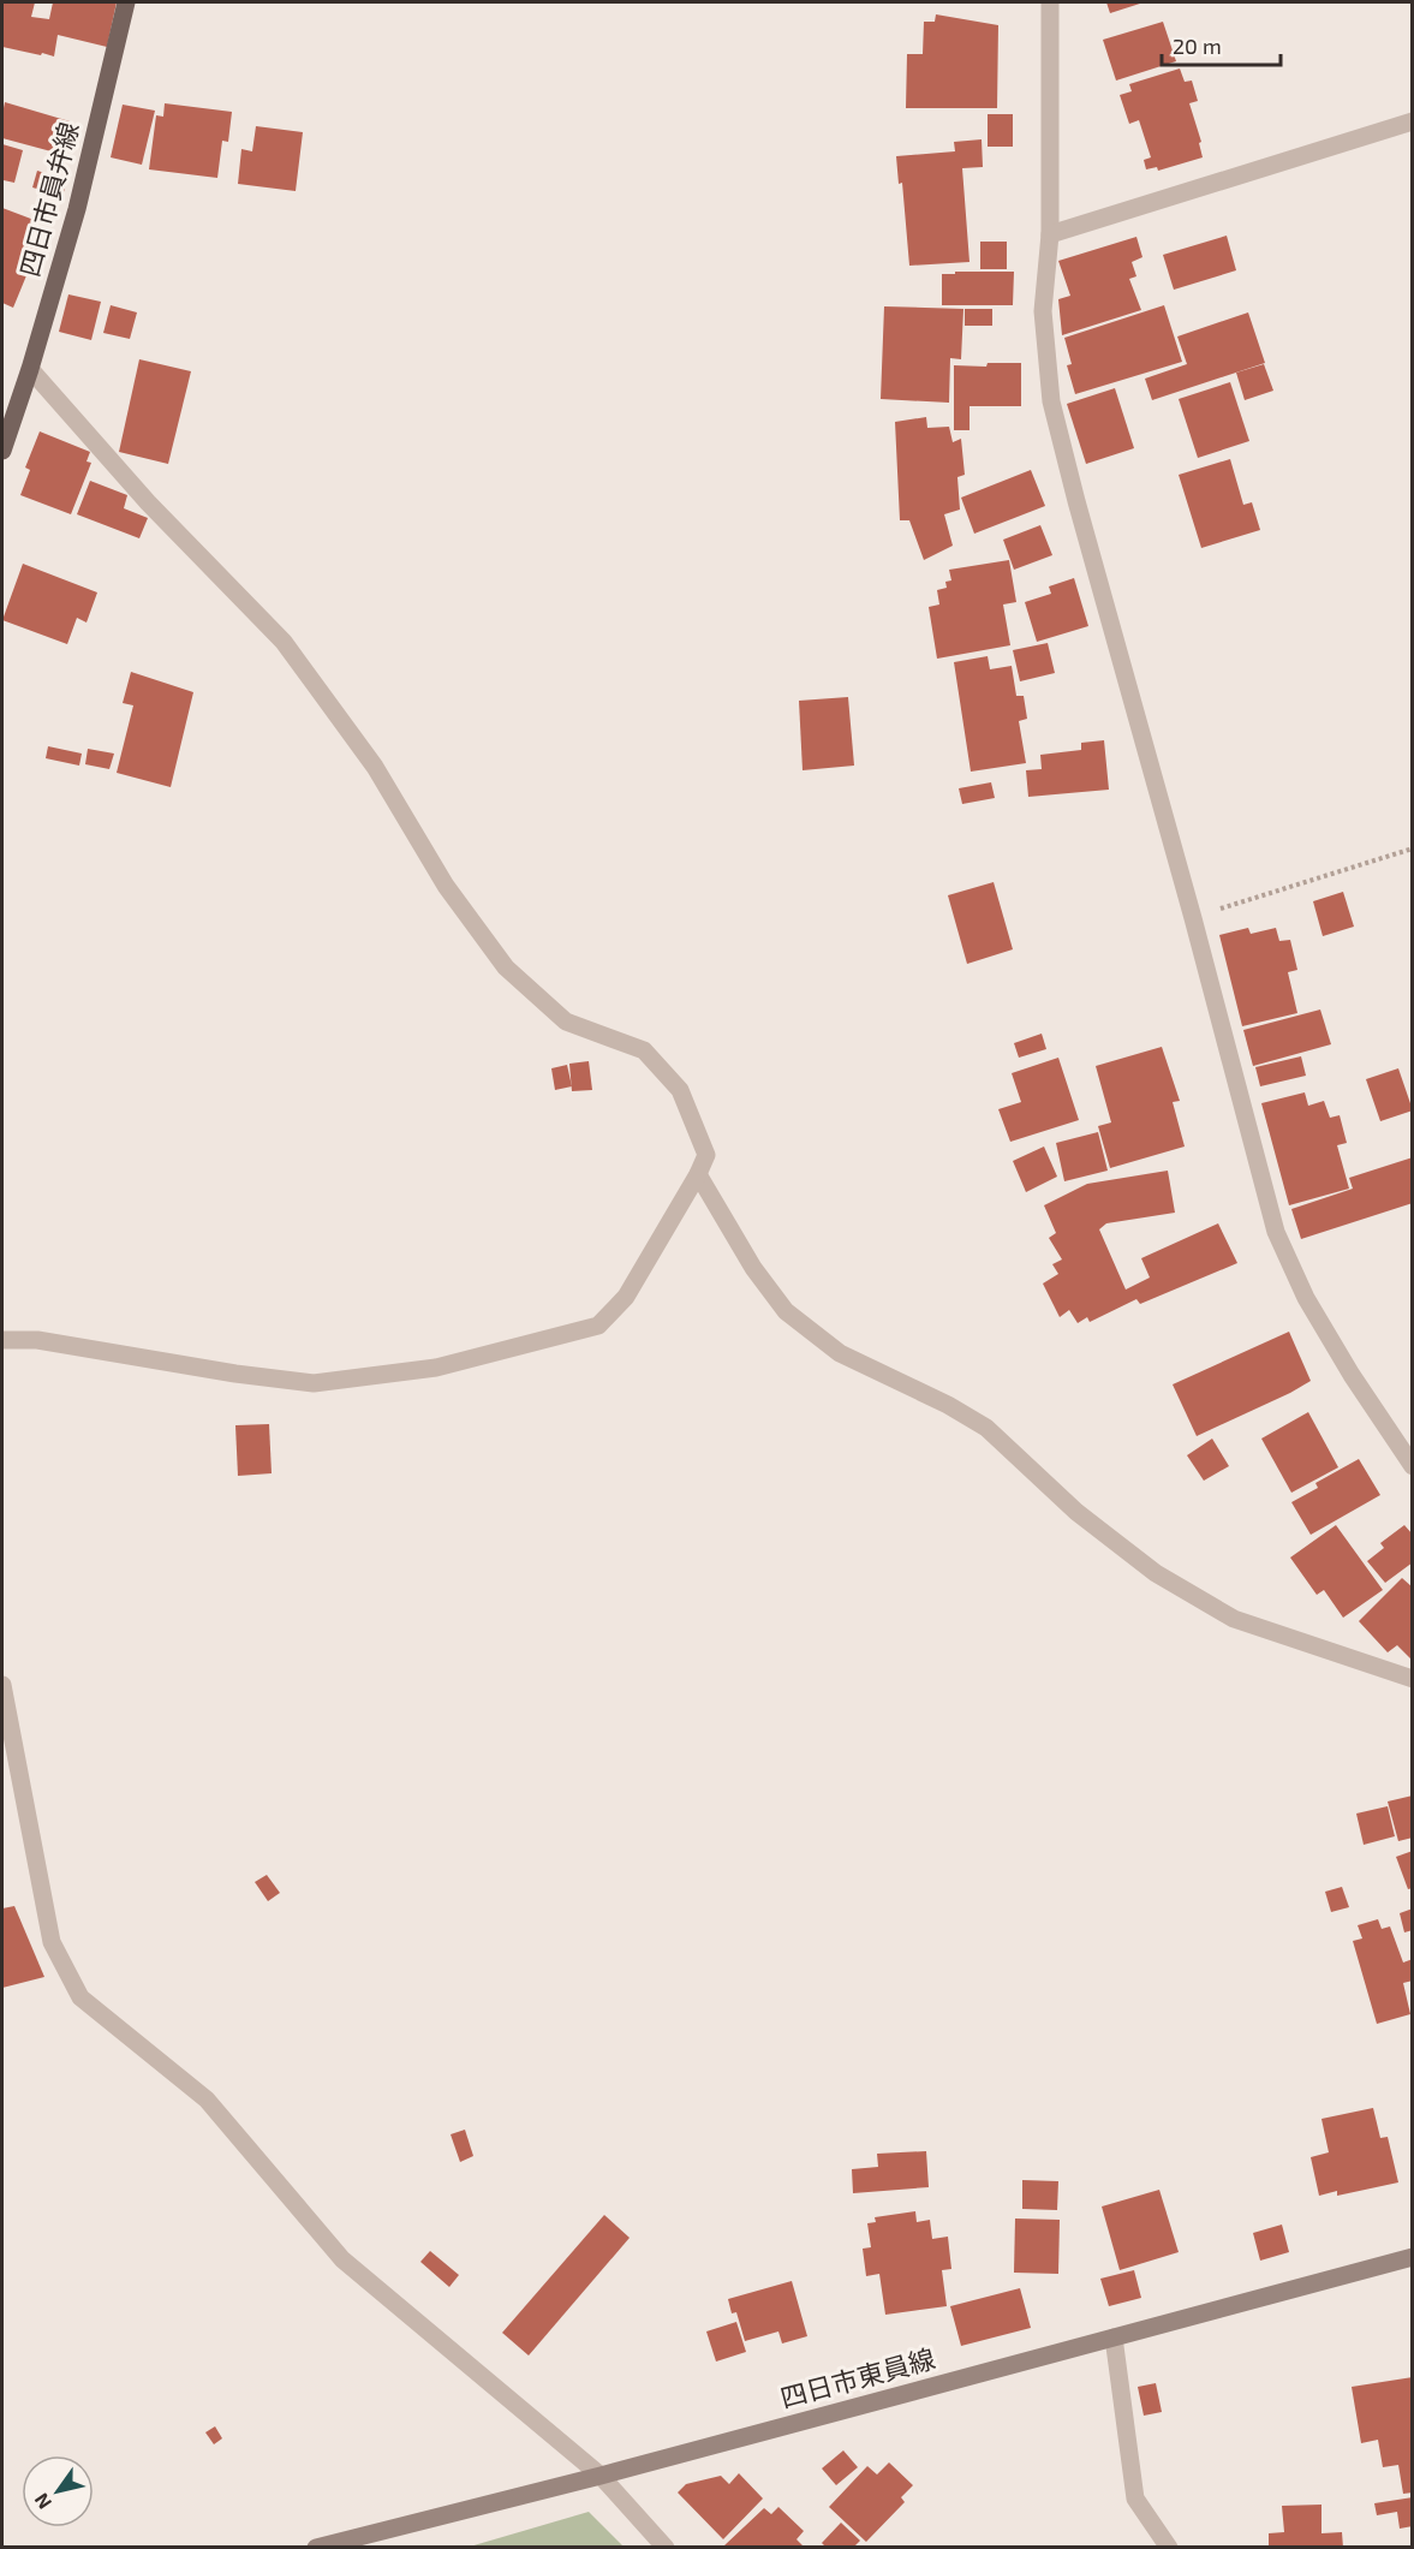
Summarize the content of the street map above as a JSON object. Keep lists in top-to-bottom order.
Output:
{
  "streets": {
    "main road": ["四日市員弁線", "四日市東員線"]
  },
  "scale_bar": "20 m",
  "north": "bottom left"
}
